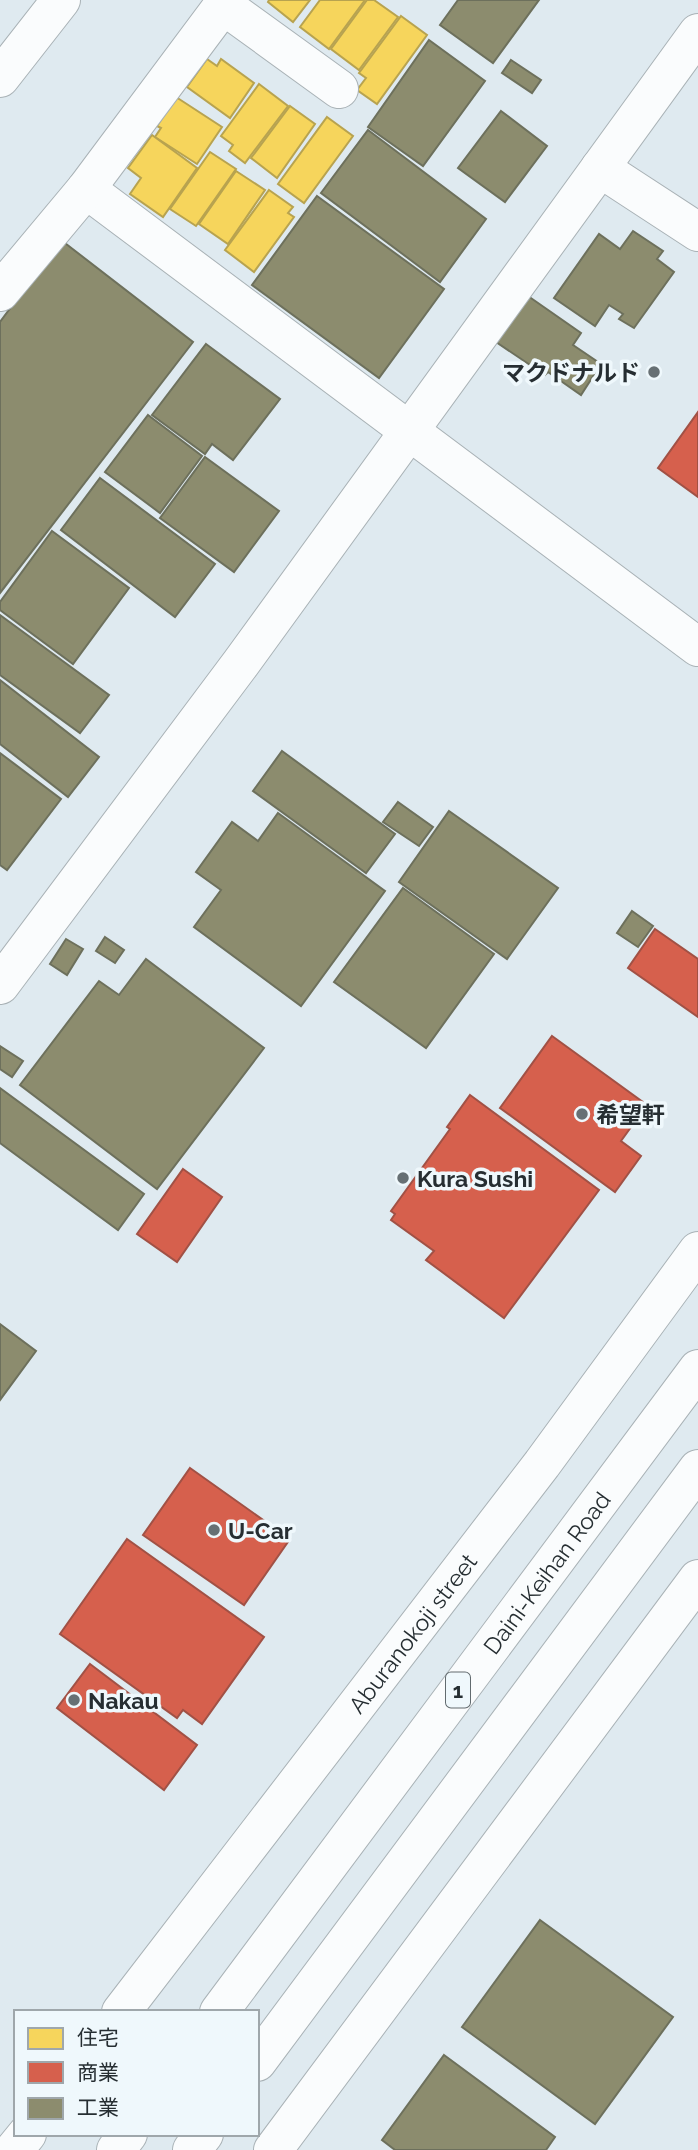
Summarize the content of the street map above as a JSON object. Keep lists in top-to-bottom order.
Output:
{
  "streets": {
    "main road": ["Daini-Keihan Road", "Aburanokoji street", "1"]
  },
  "places": [
    "マクドナルド",
    "希望軒",
    "Kura Sushi",
    "U-Car",
    "Nakau"
  ],
  "legend": ["住宅", "商業", "工業"]
}
